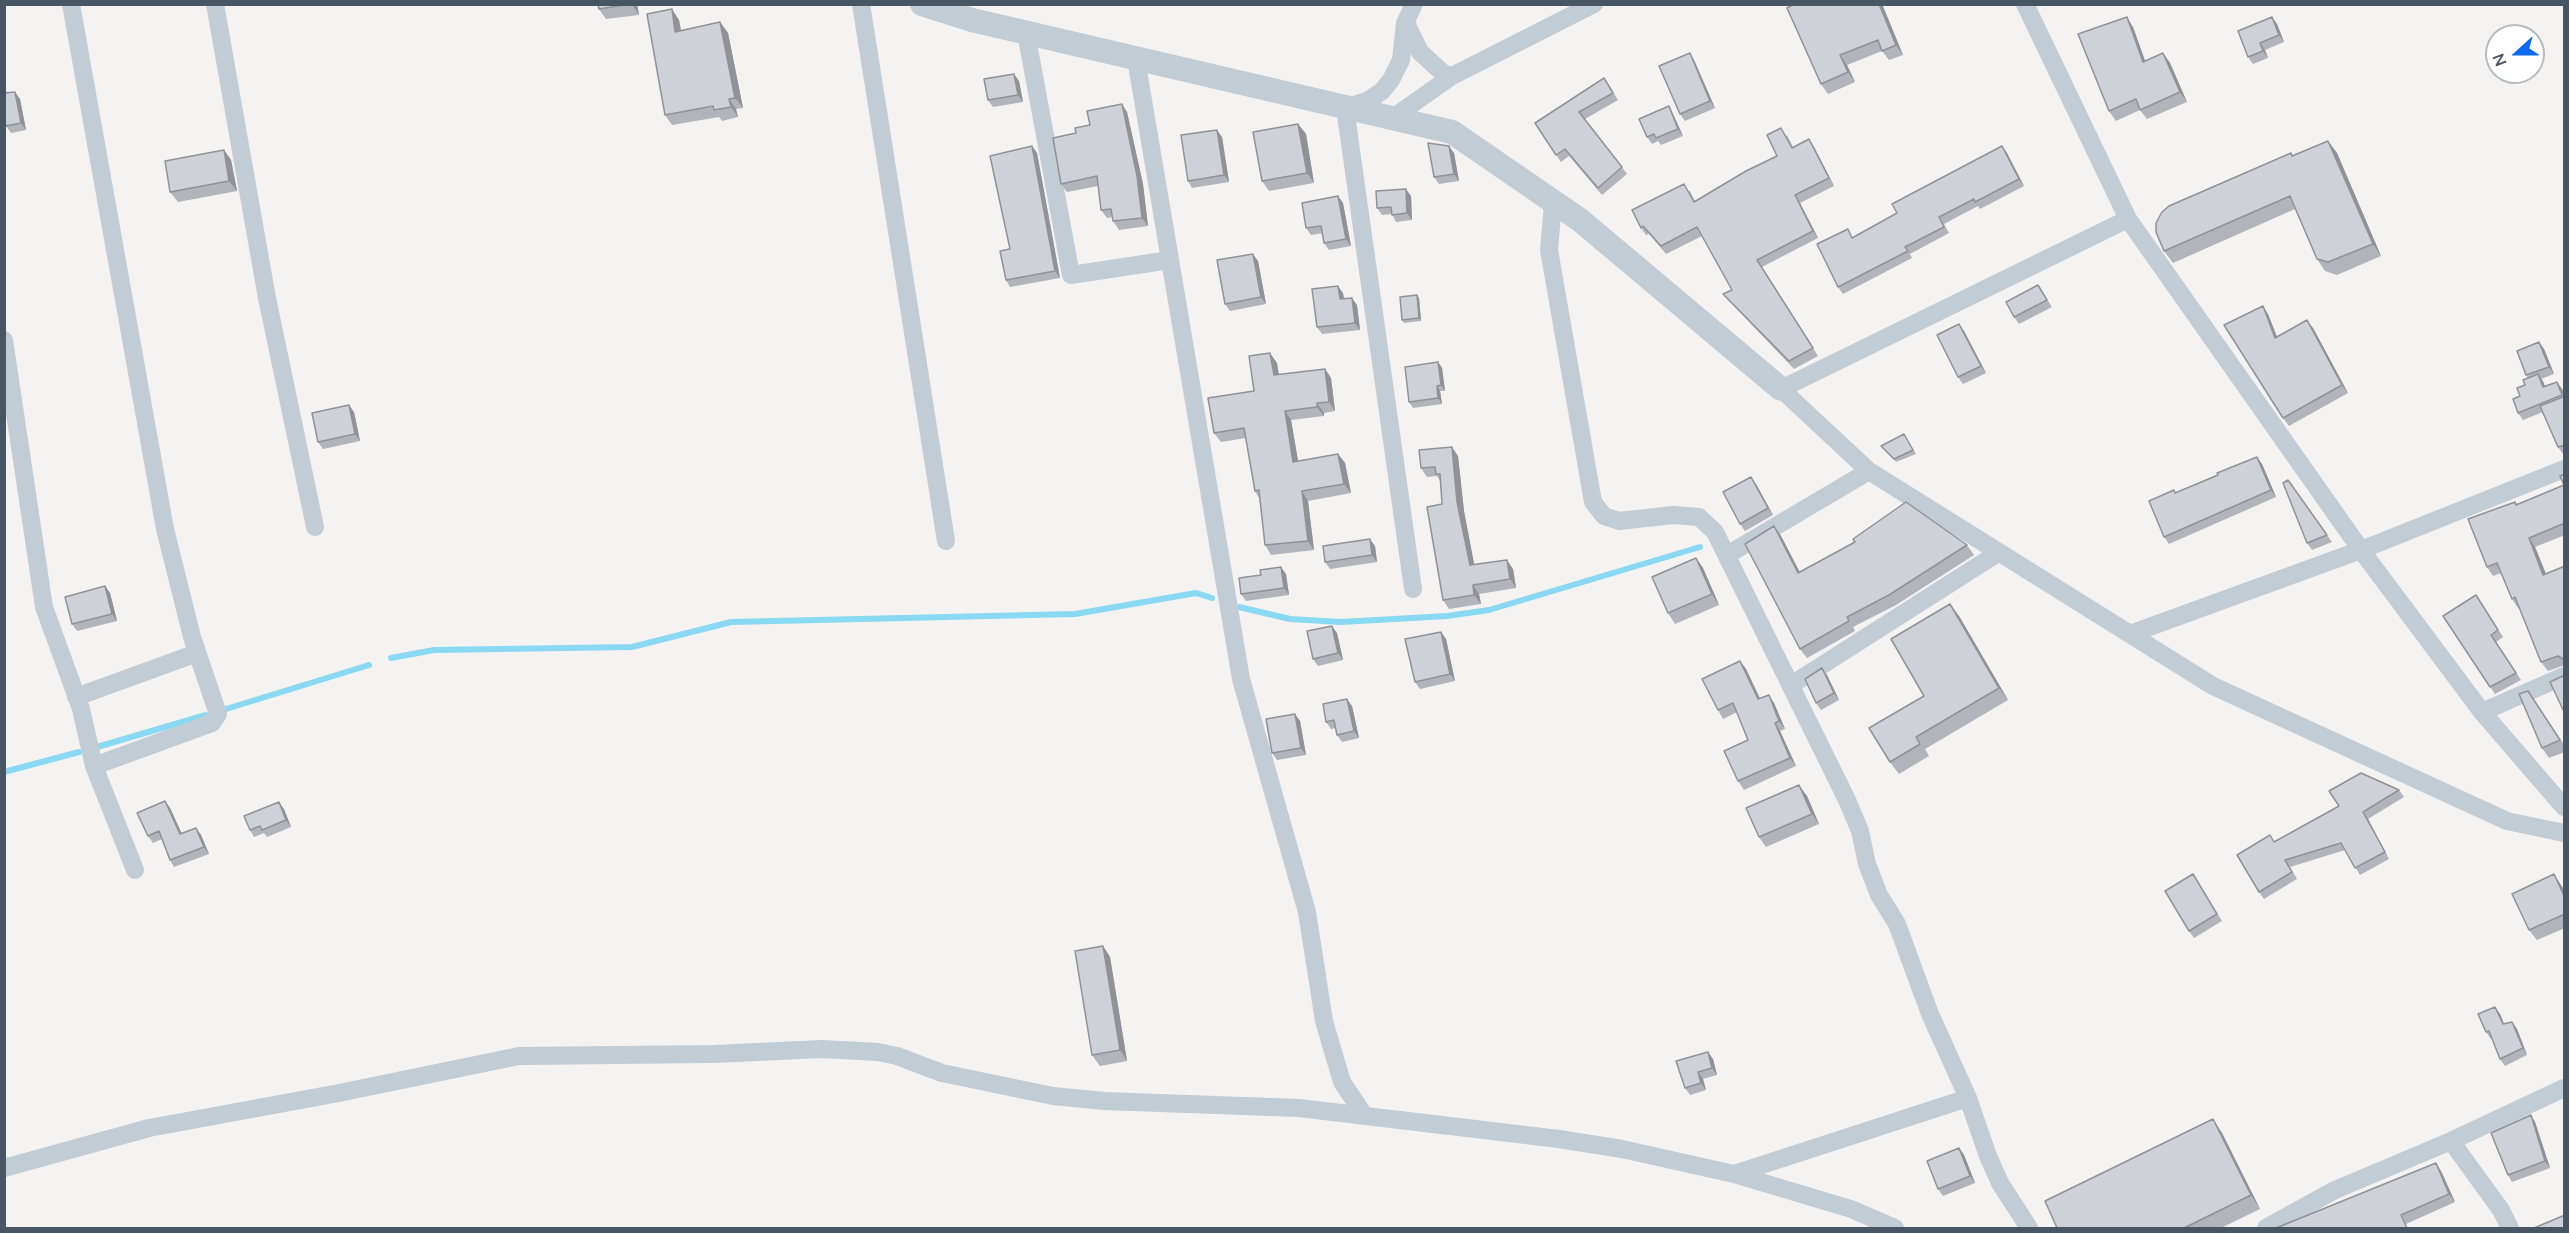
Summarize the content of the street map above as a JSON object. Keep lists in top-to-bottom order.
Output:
{
  "north": "left"
}
